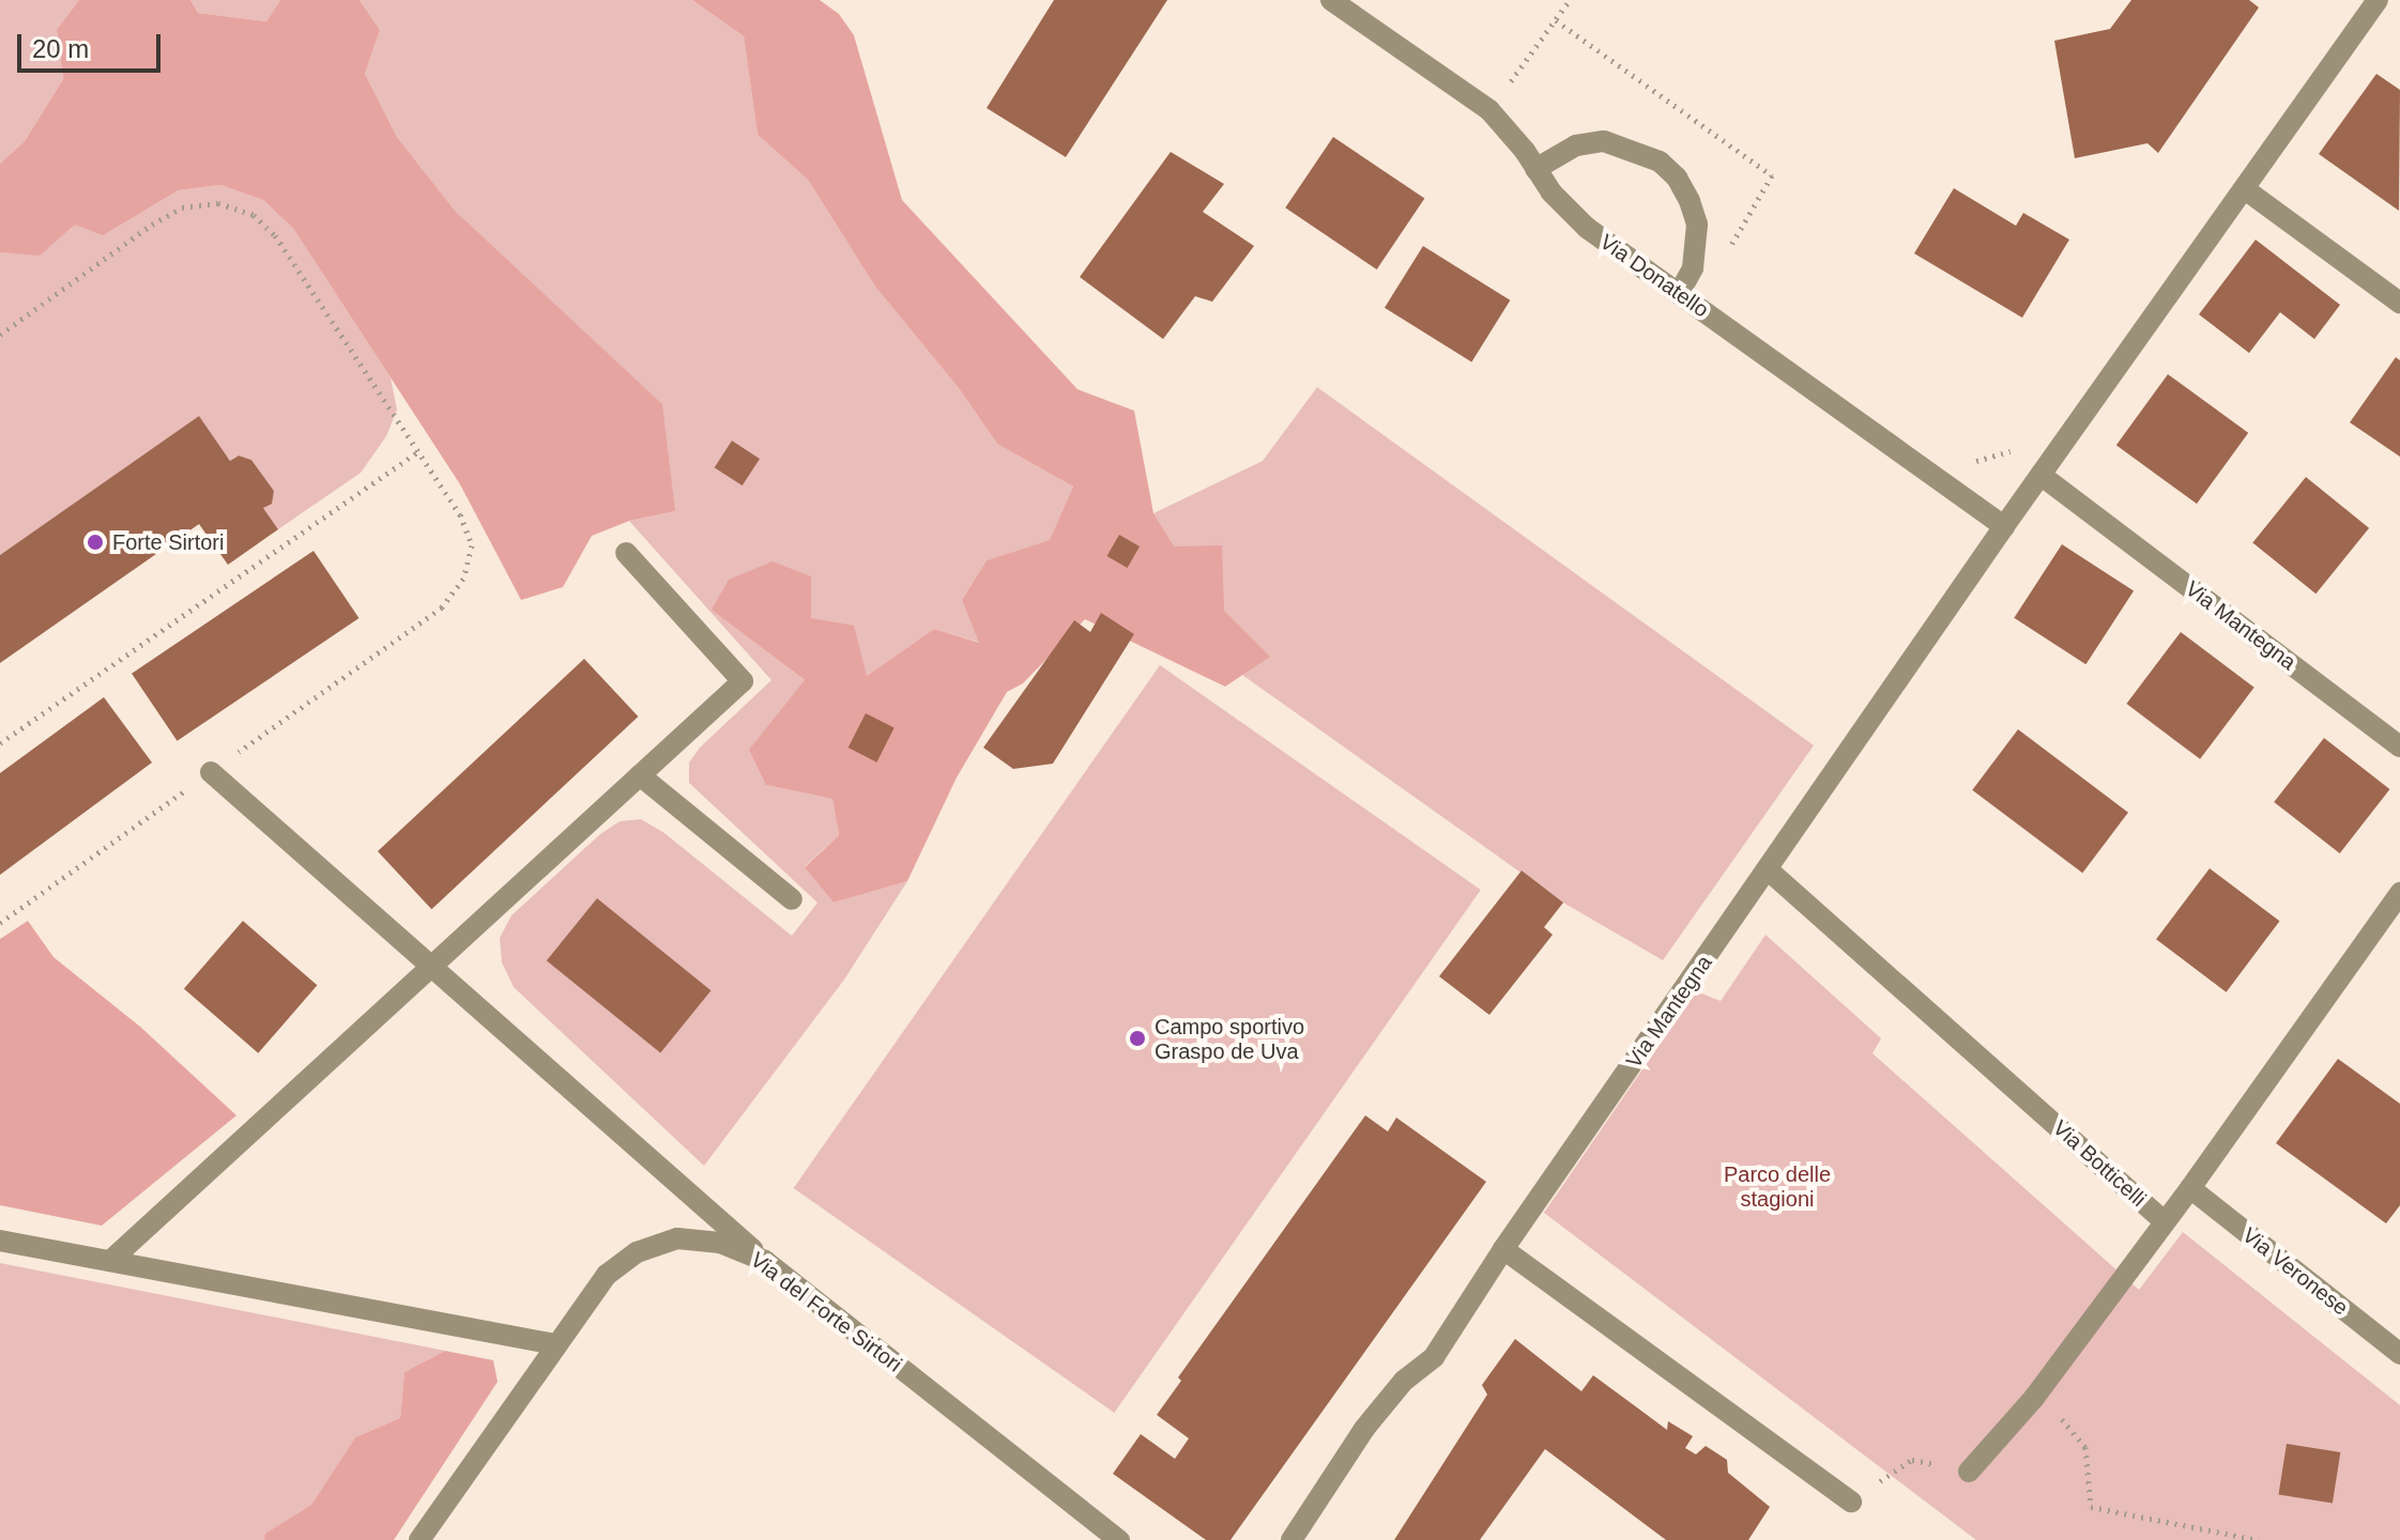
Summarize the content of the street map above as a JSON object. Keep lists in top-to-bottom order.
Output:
{
  "streets": {
    "street": [
      "Via Donatello",
      "Via Mantegna",
      "Via Botticelli",
      "Via Veronese",
      "Via del Forte Sirtori"
    ]
  },
  "crossings": [
    ["Via Donatello", "Via Mantegna"],
    ["Via Mantegna", "Via Botticelli"],
    ["Via Botticelli", "Via Veronese"]
  ],
  "parks": ["Parco delle stagioni"],
  "places": ["Forte Sirtori", "Campo sportivo Graspo de Uva"],
  "scale_bar": "20 m"
}
